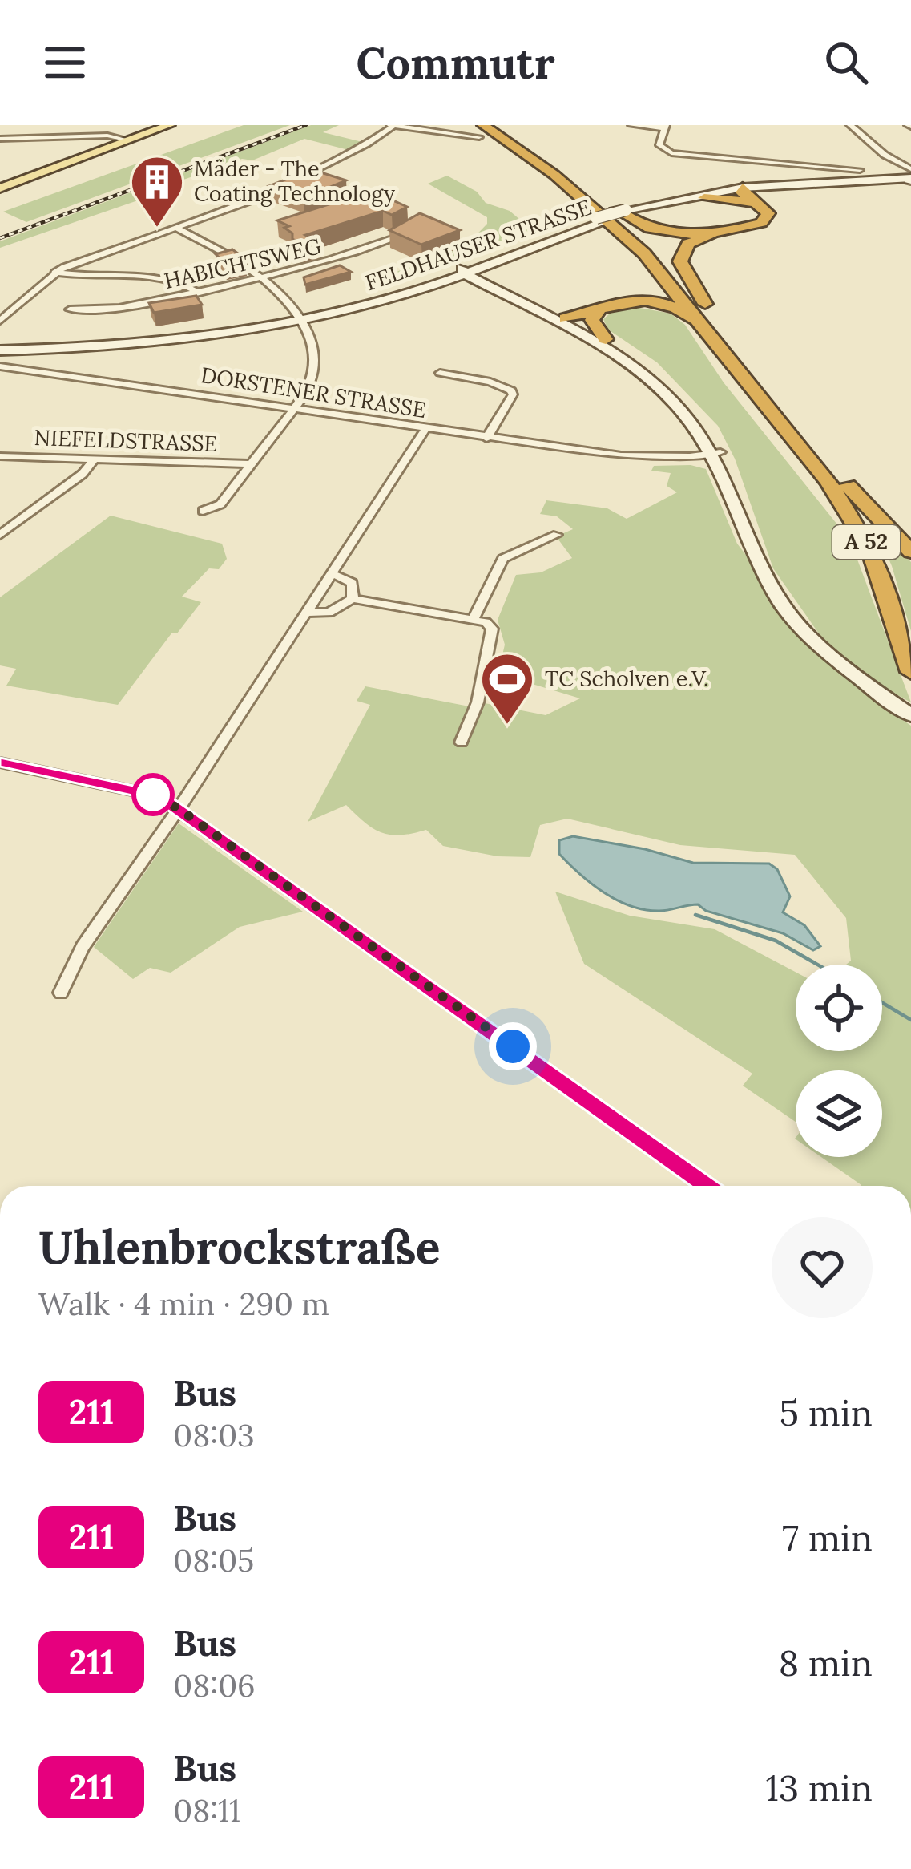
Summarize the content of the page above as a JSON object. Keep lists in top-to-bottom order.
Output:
{
  "streets": {
    "highway": ["A 52"],
    "street": [
      "FELDHAUSER STRASSE",
      "HABICHTSWEG",
      "DORSTENER STRASSE",
      "NIEFELDSTRASSE"
    ]
  },
  "crossings": [
    ["FELDHAUSER STRASSE", "NIEFELDSTRASSE"],
    ["FELDHAUSER STRASSE", "A 52"],
    ["DORSTENER STRASSE", "NIEFELDSTRASSE"]
  ],
  "places": {
    "building": ["Mäder - The Coating Technology"],
    "sports": ["TC Scholven e.V."]
  },
  "lines": ["bus line 211"],
  "page": {
    "header": "Commutr",
    "heading": ["Uhlenbrockstraße", "Walk · 4 min · 290 m"],
    "list": [
      {
        "mark": "211",
        "name": "Bus",
        "note": "08:03",
        "value": "5 min"
      },
      {
        "mark": "211",
        "name": "Bus",
        "note": "08:05",
        "value": "7 min"
      },
      {
        "mark": "211",
        "name": "Bus",
        "note": "08:06",
        "value": "8 min"
      },
      {
        "mark": "211",
        "name": "Bus",
        "note": "08:11",
        "value": "13 min"
      }
    ]
  }
}
